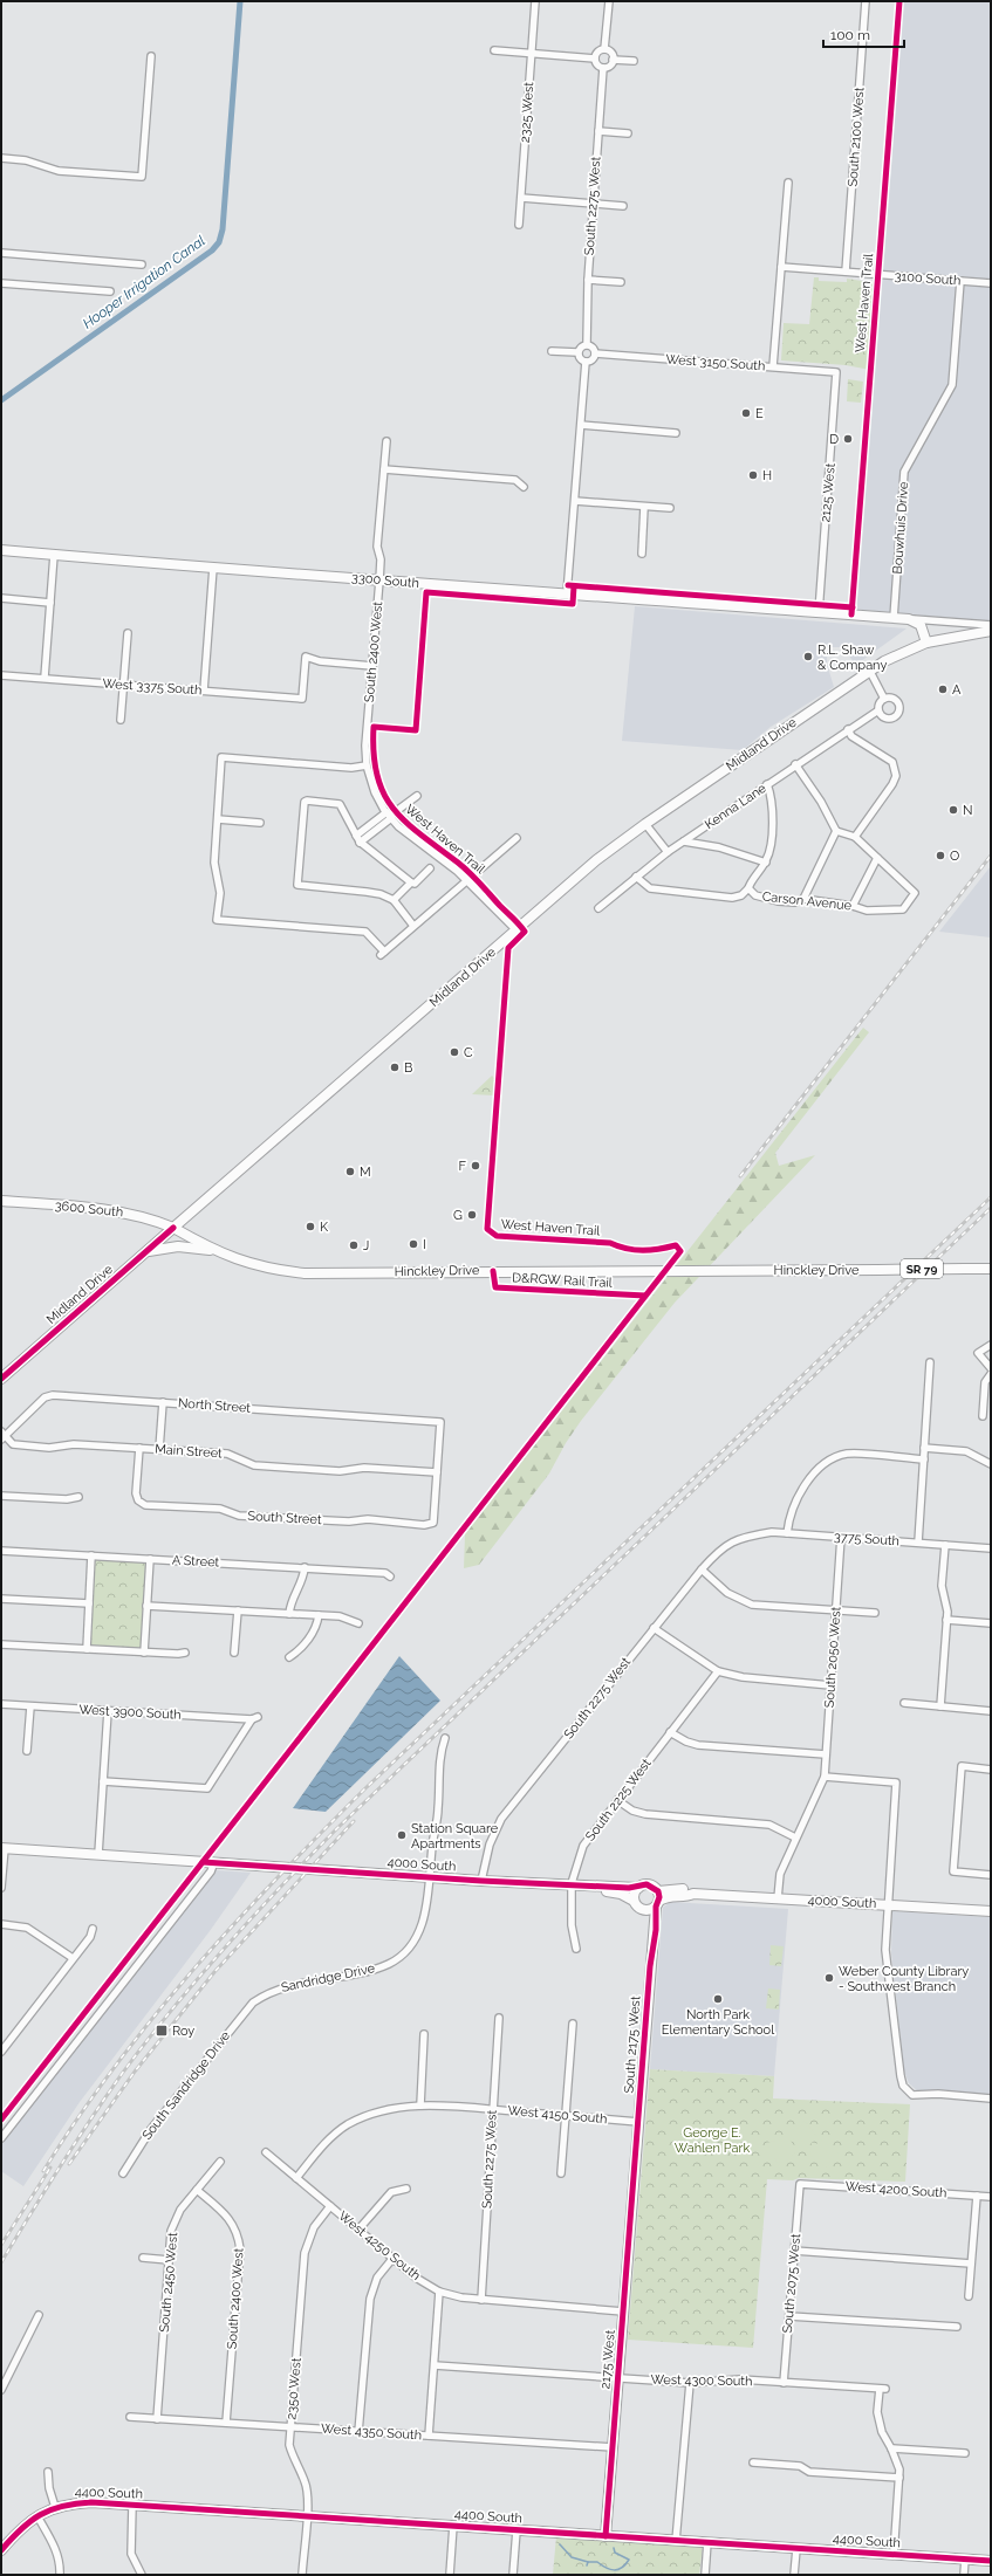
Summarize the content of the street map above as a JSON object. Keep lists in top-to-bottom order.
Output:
{
  "streets": {
    "street": [
      "2325 West",
      "South 2100 West",
      "South 2275 West",
      "3100 South",
      "West 3150 South",
      "2125 West",
      "Bouwhuis Drive",
      "3300 South",
      "South 2400 West",
      "West 3375 South",
      "Midland Drive",
      "Kenna Lane",
      "Carson Avenue",
      "3600 South",
      "SR 79",
      "Hinckley Drive",
      "North Street",
      "Main Street",
      "South Street",
      "3775 South",
      "A Street",
      "South 2050 West",
      "West 3900 South",
      "South 2225 West",
      "4000 South",
      "Sandridge Drive",
      "South 2175 West",
      "South Sandridge Drive",
      "West 4150 South",
      "West 4200 South",
      "West 4250 South",
      "South 2450 West",
      "South 2075 West",
      "2175 West",
      "West 4300 South",
      "2350 West",
      "West 4350 South",
      "4400 South"
    ],
    "cycle path": ["West Haven Trail", "D&RGW Rail Trail"]
  },
  "crossings": [
    ["South 2100 West", "3100 South"],
    ["South 2275 West", "West 3150 South"],
    ["South 2275 West", "3775 South"],
    ["South 2275 West", "4000 South"],
    ["South 2275 West", "West 4150 South"],
    ["South 2275 West", "West 4250 South"],
    ["3100 South", "Bouwhuis Drive"],
    ["West 3150 South", "2125 West"],
    ["2125 West", "3300 South"],
    ["Bouwhuis Drive", "3300 South"],
    ["3300 South", "South 2400 West"],
    ["South 2400 West", "West 3375 South"],
    ["South 2400 West", "Midland Drive"],
    ["South 2400 West", "South 2450 West"],
    ["South 2400 West", "West 4350 South"],
    ["Midland Drive", "3600 South"],
    ["Midland Drive", "Hinckley Drive"],
    ["Kenna Lane", "Carson Avenue"],
    ["3600 South", "Hinckley Drive"],
    ["North Street", "Main Street"],
    ["North Street", "South Street"],
    ["Main Street", "South Street"],
    ["3775 South", "South 2050 West"],
    ["South 2225 West", "4000 South"],
    ["4000 South", "Sandridge Drive"],
    ["4000 South", "South 2175 West"],
    ["Sandridge Drive", "South Sandridge Drive"],
    ["South 2175 West", "West 4150 South"],
    ["South 2175 West", "2175 West"],
    ["West 4150 South", "West 4250 South"],
    ["West 4200 South", "South 2075 West"],
    ["West 4250 South", "2175 West"],
    ["West 4250 South", "2350 West"],
    ["South 2450 West", "West 4350 South"],
    ["South 2075 West", "West 4300 South"],
    ["2175 West", "West 4300 South"],
    ["2175 West", "West 4350 South"],
    ["2175 West", "4400 South"],
    ["2350 West", "West 4350 South"],
    ["2350 West", "4400 South"]
  ],
  "water": ["Hooper Irrigation Canal"],
  "parks": ["George E. Wahlen Park"],
  "places": {
    "other": [
      "E",
      "D",
      "H",
      "R.L. Shaw & Company",
      "A",
      "N",
      "O",
      "C",
      "B",
      "F",
      "M",
      "G",
      "K",
      "I",
      "J",
      "Station Square Apartments",
      "Weber County Library - Southwest Branch",
      "North Park Elementary School"
    ],
    "transit": ["Roy"]
  },
  "scale_bar": "100 m"
}
